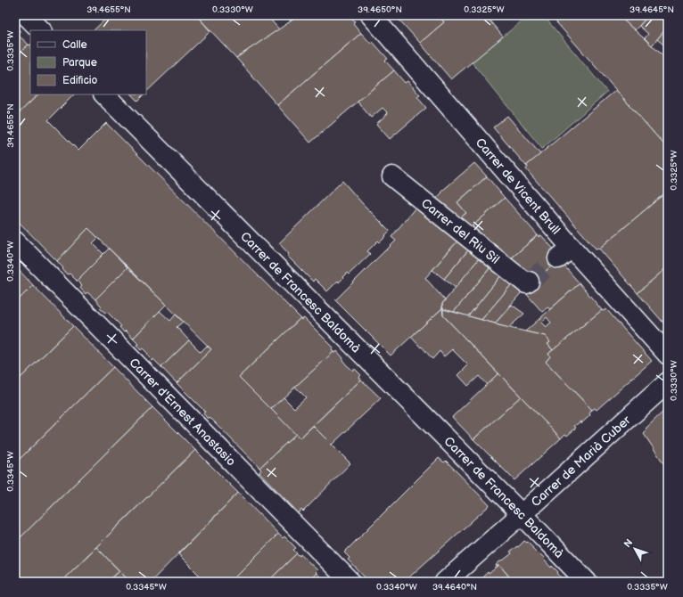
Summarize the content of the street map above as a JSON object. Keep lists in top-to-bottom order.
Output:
{
  "streets": {
    "street": [
      "Carrer de Vicent Brull",
      "Carrer del Riu Sil",
      "Carrer de Francesc Baldomà",
      "Carrer d'Ernest Anastasio",
      "Carrer de Marià Cuber"
    ]
  },
  "crossings": [
    ["Carrer de Francesc Baldomà", "Carrer de Marià Cuber"]
  ],
  "legend": ["Calle", "Parque", "Edificio"],
  "north": "top left",
  "coordinates": [
    "39.4655°N",
    "0.3330°W",
    "39.4650°N",
    "0.3325°W",
    "39.4645°N",
    "0.3335°W",
    "0.3340°W",
    "0.3345°W",
    "39.4640°N"
  ]
}
